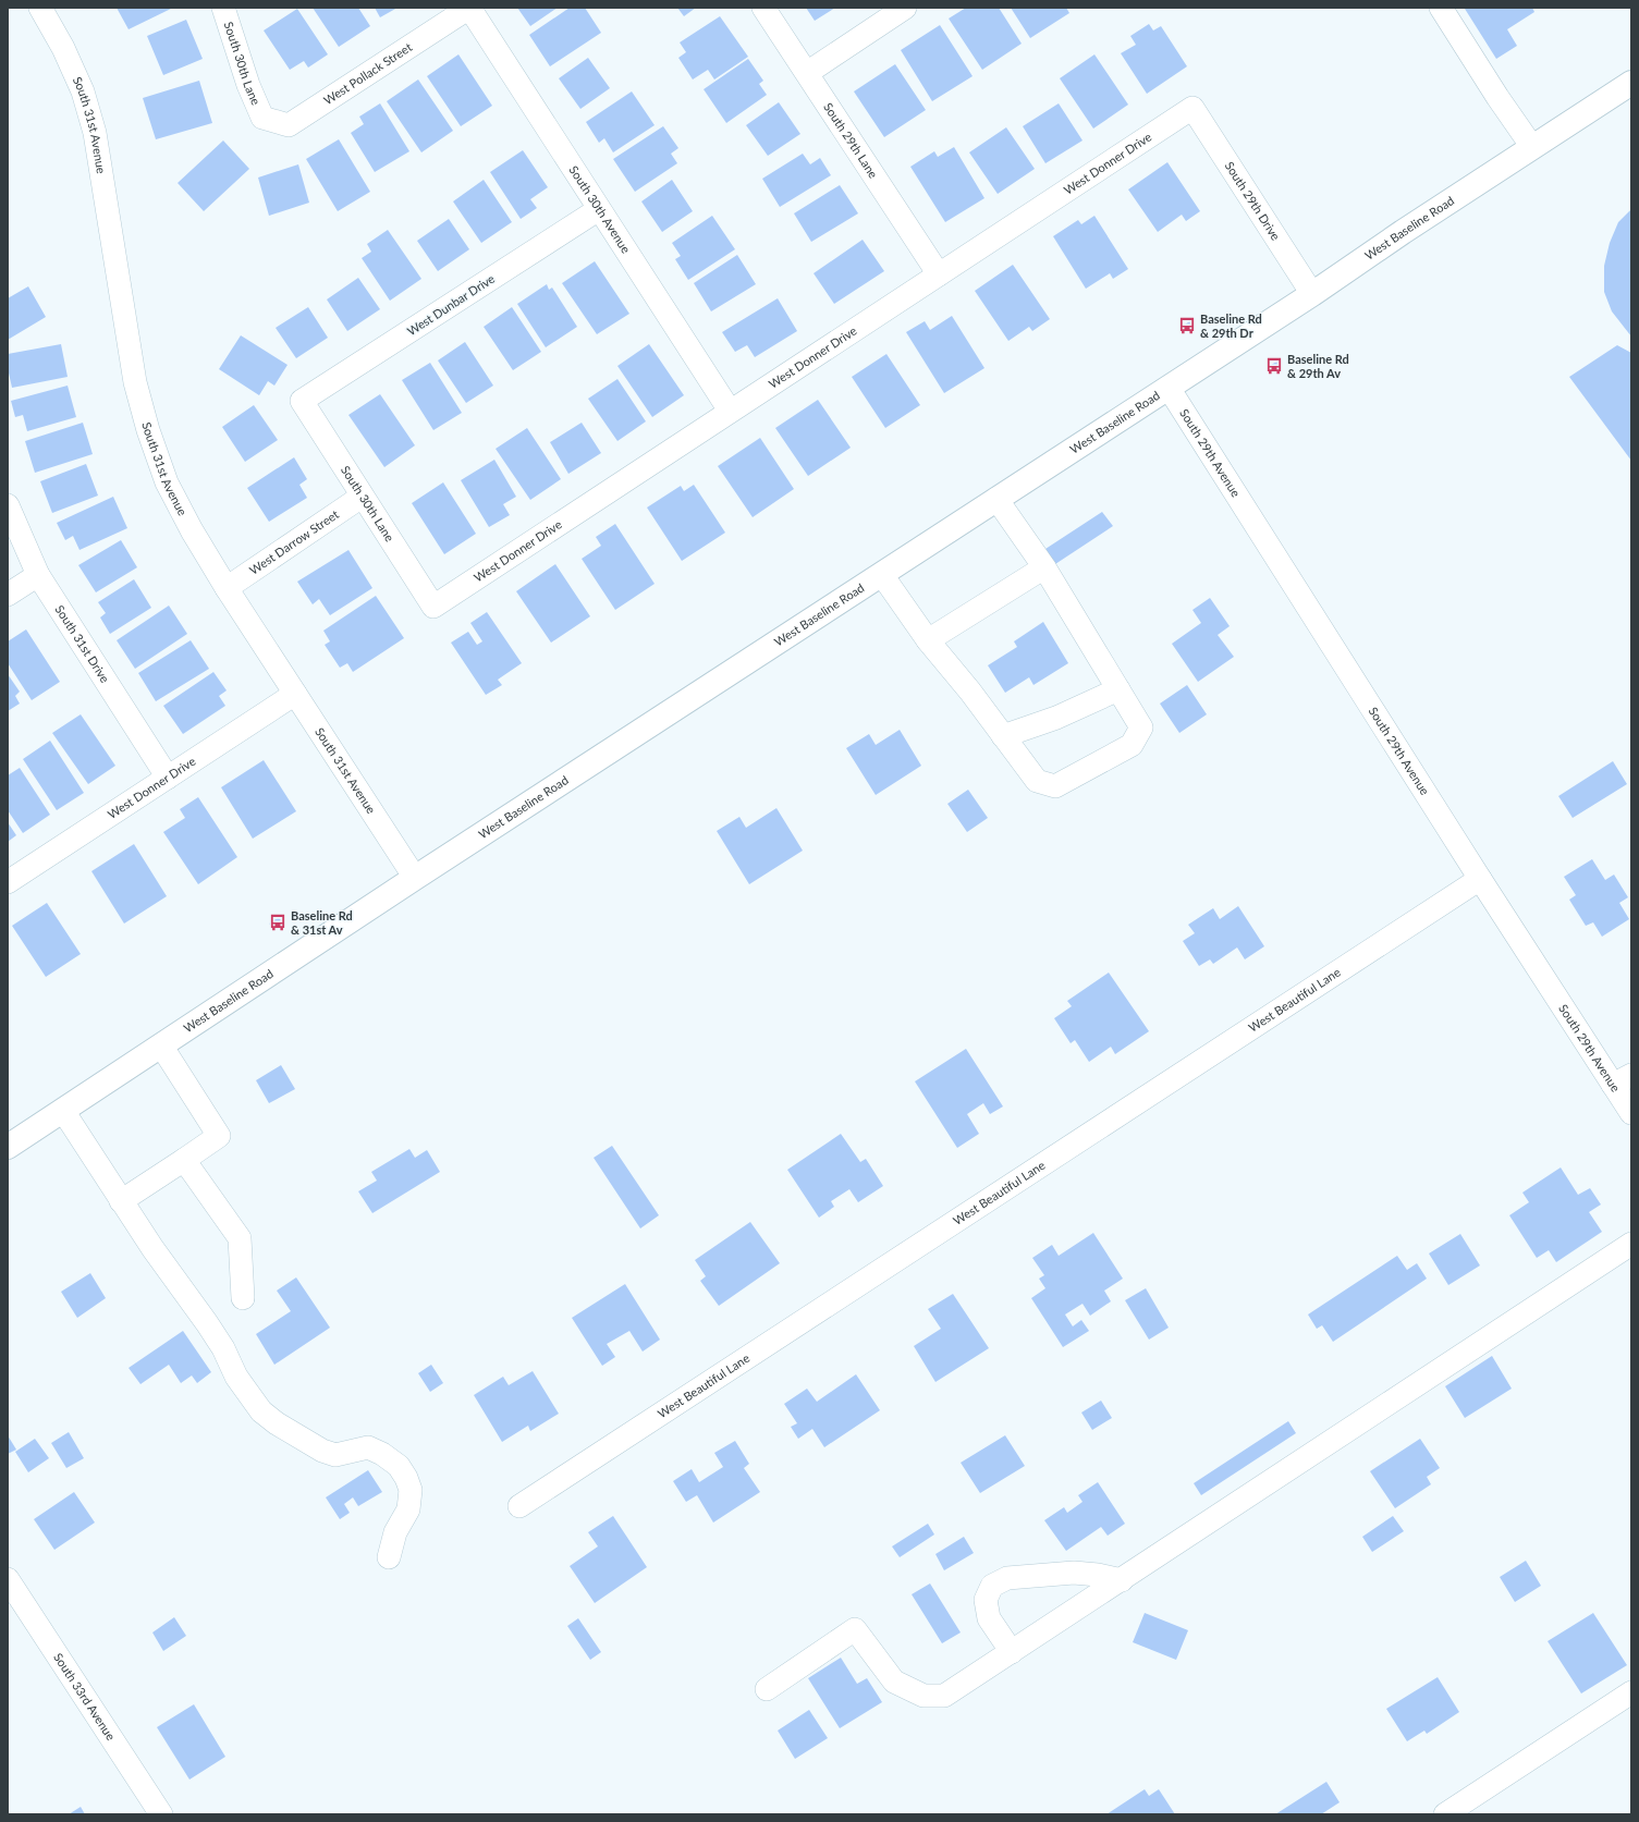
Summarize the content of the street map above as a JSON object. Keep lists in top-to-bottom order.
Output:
{
  "streets": {
    "main road": ["West Baseline Road"],
    "street": [
      "South 30th Lane",
      "West Pollack Street",
      "South 31st Avenue",
      "South 29th Lane",
      "West Donner Drive",
      "South 29th Drive",
      "South 30th Avenue",
      "West Dunbar Drive",
      "South 29th Avenue",
      "West Darrow Street",
      "South 31st Drive",
      "West Beautiful Lane",
      "South 33rd Avenue"
    ]
  },
  "crossings": [
    ["South 30th Lane", "West Pollack Street"],
    ["South 30th Lane", "West Donner Drive"],
    ["South 30th Lane", "West Dunbar Drive"],
    ["South 30th Lane", "West Darrow Street"],
    ["West Pollack Street", "South 30th Avenue"],
    ["South 31st Avenue", "West Donner Drive"],
    ["South 31st Avenue", "West Baseline Road"],
    ["South 31st Avenue", "West Darrow Street"],
    ["South 29th Lane", "West Donner Drive"],
    ["West Donner Drive", "South 29th Drive"],
    ["West Donner Drive", "South 30th Avenue"],
    ["West Donner Drive", "South 31st Drive"],
    ["South 29th Drive", "West Baseline Road"],
    ["South 30th Avenue", "West Dunbar Drive"],
    ["West Baseline Road", "South 29th Avenue"],
    ["South 29th Avenue", "West Beautiful Lane"]
  ],
  "places": {
    "bus stop": ["Baseline Rd & 29th Dr", "Baseline Rd & 29th Av", "Baseline Rd & 31st Av"]
  }
}
